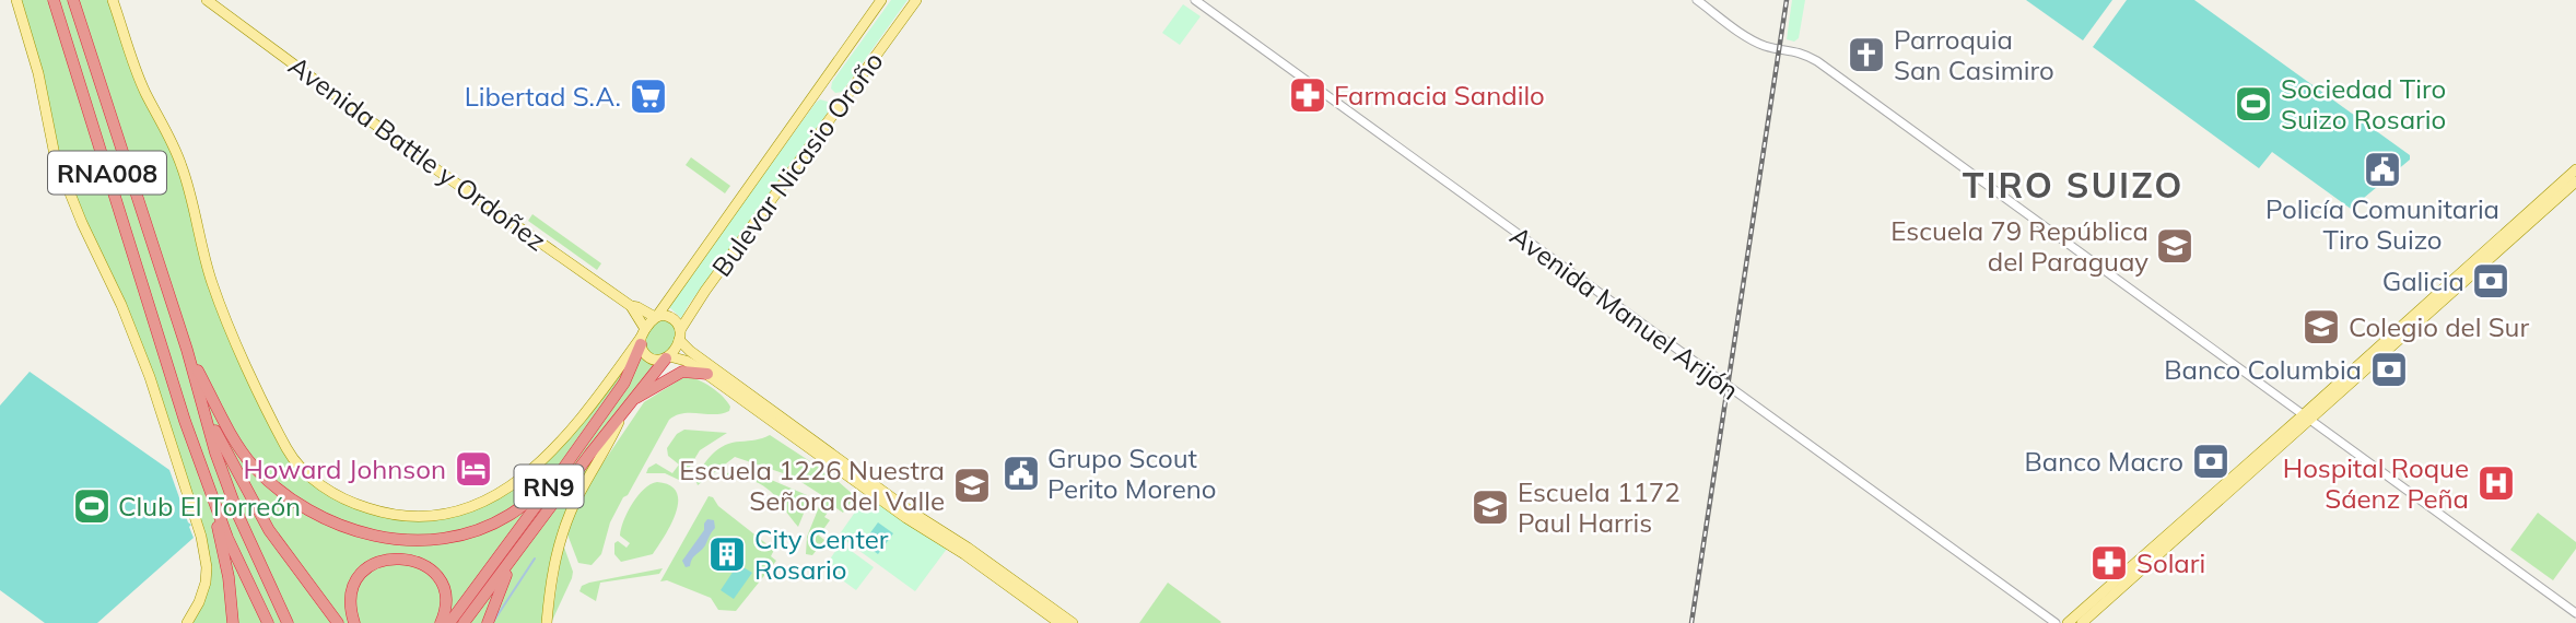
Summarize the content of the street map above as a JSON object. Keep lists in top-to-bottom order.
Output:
{
  "streets": {
    "highway": ["RNA008", "RN9"],
    "main road": ["Avenida Battle y Ordoñez", "Bulevar Nicasio Oroño"],
    "street": ["Avenida Manuel Arijón"]
  },
  "crossings": [
    ["Avenida Battle y Ordoñez", "Bulevar Nicasio Oroño"],
    ["Avenida Battle y Ordoñez", "RN9"],
    ["Bulevar Nicasio Oroño", "RN9"]
  ],
  "districts": ["TIRO SUIZO"],
  "places": {
    "church": ["Parroquia San Casimiro"],
    "pharmacy": ["Farmacia Sandilo", "Solari"],
    "supermarket": ["Libertad S.A."],
    "sports": ["Sociedad Tiro Suizo Rosario", "Club El Torreón"],
    "public building": ["Policía Comunitaria Tiro Suizo", "Grupo Scout Perito Moreno"],
    "school or university": [
      "Escuela 79 República del Paraguay",
      "Colegio del Sur",
      "Escuela 1226 Nuestra Señora del Valle",
      "Escuela 1172 Paul Harris"
    ],
    "bank": ["Galicia", "Banco Columbia", "Banco Macro"],
    "hotel": ["Howard Johnson"],
    "hospital": ["Hospital Roque Sáenz Peña"],
    "building": ["City Center Rosario"]
  }
}
